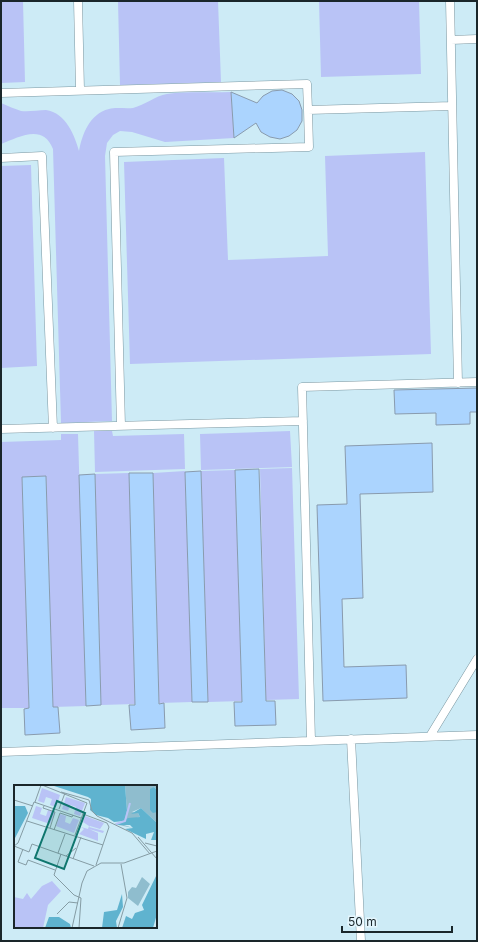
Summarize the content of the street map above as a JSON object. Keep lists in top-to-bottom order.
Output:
{
  "scale_bar": "50 m"
}
